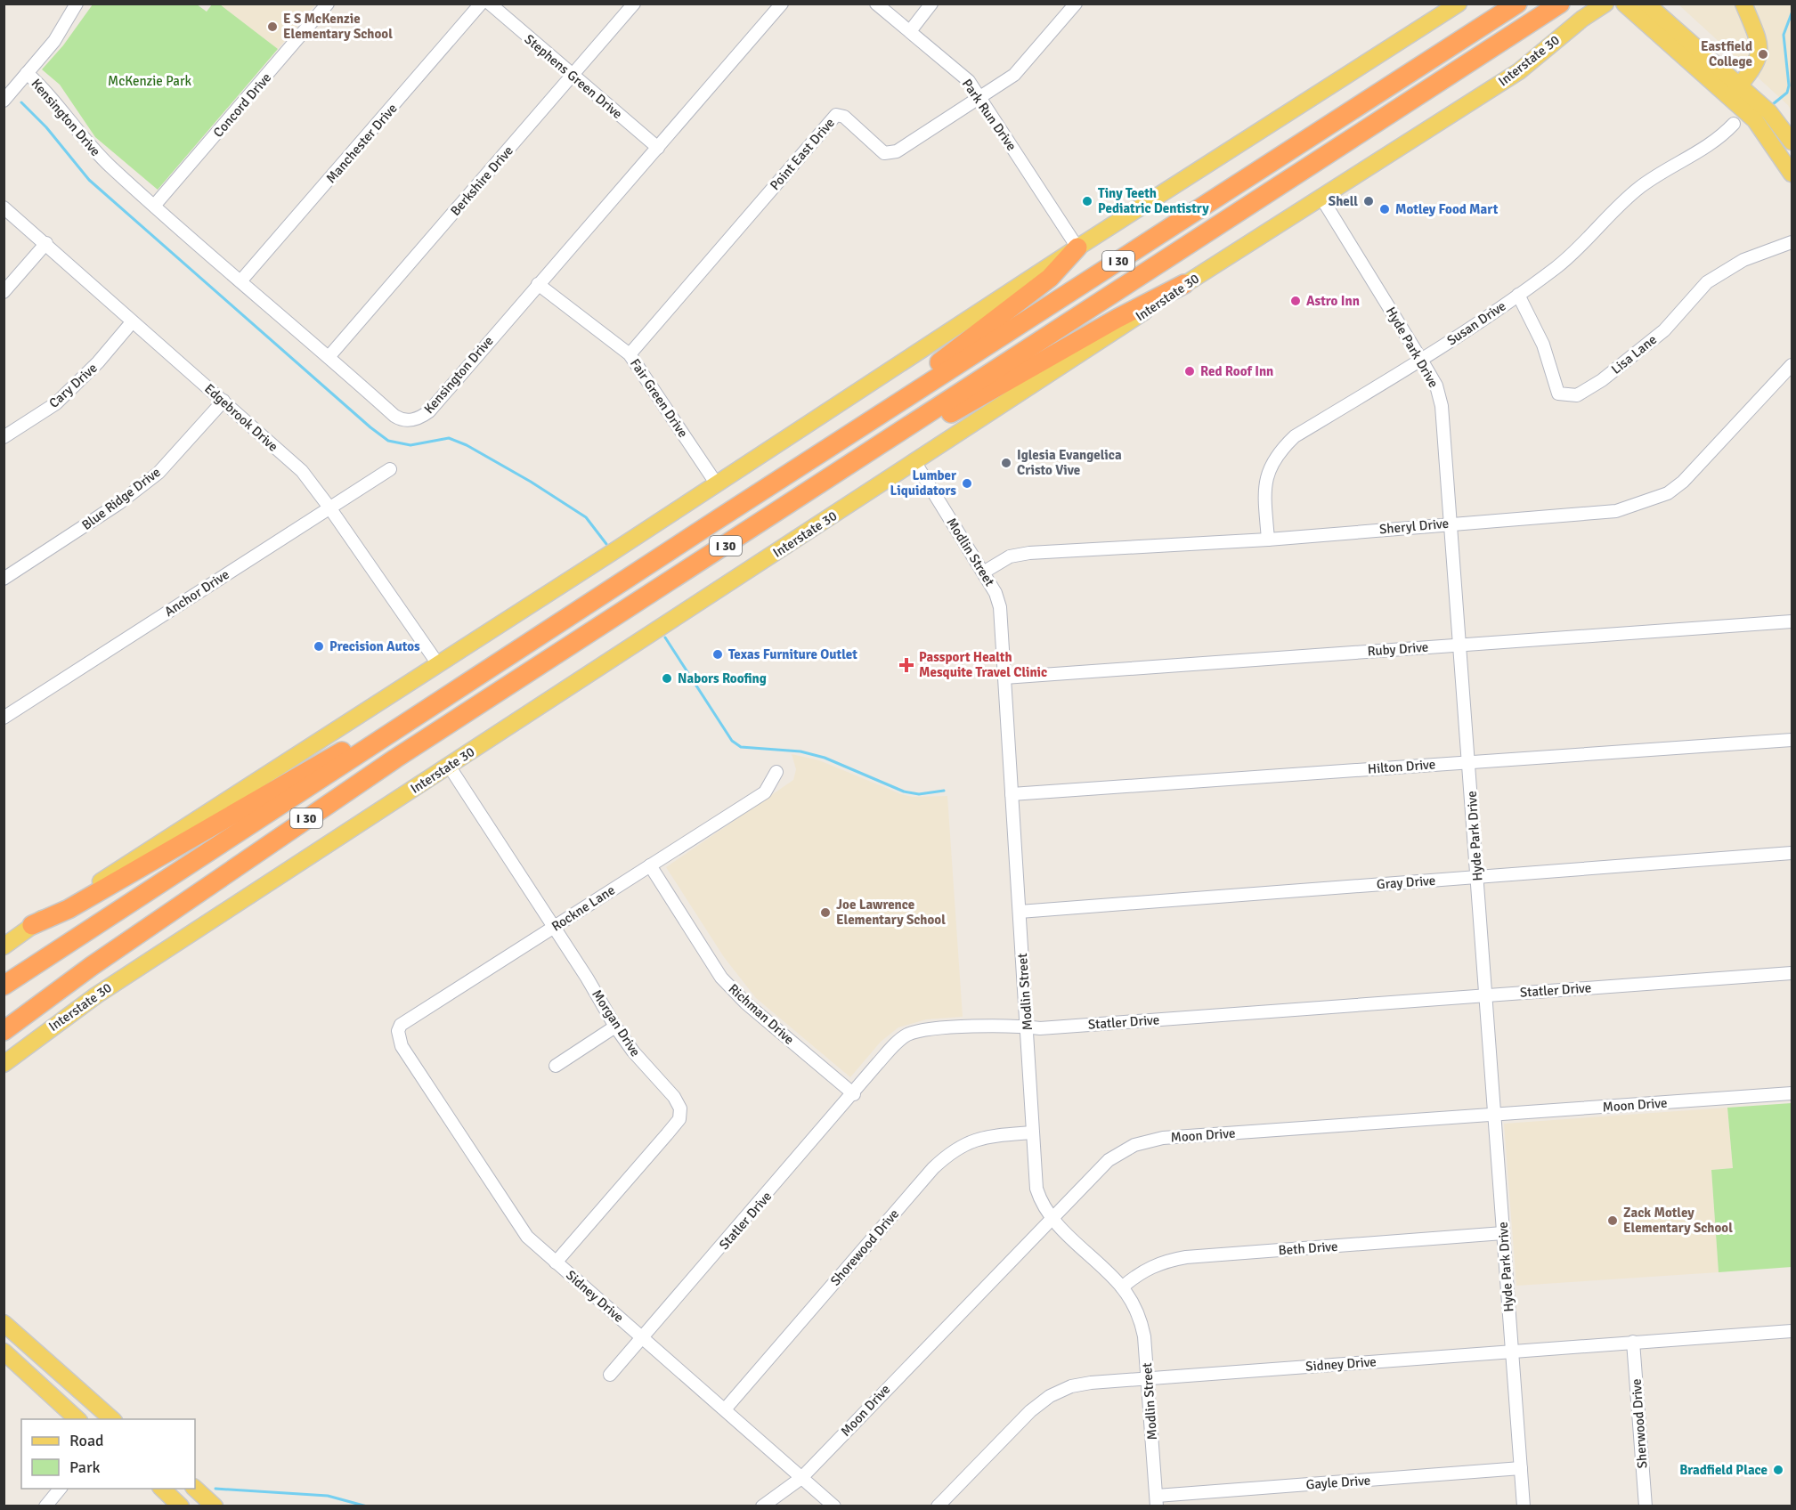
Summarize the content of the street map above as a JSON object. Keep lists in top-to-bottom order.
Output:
{
  "streets": {
    "highway": ["I 30"],
    "main road": ["Interstate 30"],
    "street": [
      "Stephens Green Drive",
      "Concord Drive",
      "Park Run Drive",
      "Kensington Drive",
      "Manchester Drive",
      "Point East Drive",
      "Berkshire Drive",
      "Susan Drive",
      "Hyde Park Drive",
      "Lisa Lane",
      "Cary Drive",
      "Fair Green Drive",
      "Edgebrook Drive",
      "Blue Ridge Drive",
      "Sheryl Drive",
      "Modlin Street",
      "Anchor Drive",
      "Ruby Drive",
      "Hilton Drive",
      "Gray Drive",
      "Rockne Lane",
      "Statler Drive",
      "Richman Drive",
      "Morgan Drive",
      "Moon Drive",
      "Shorewood Drive",
      "Beth Drive",
      "Sidney Drive",
      "Sherwood Drive",
      "Gayle Drive"
    ]
  },
  "crossings": [
    ["Interstate 30", "Hyde Park Drive"],
    ["Interstate 30", "Modlin Street"],
    ["Interstate 30", "Morgan Drive"],
    ["Stephens Green Drive", "Kensington Drive"],
    ["Stephens Green Drive", "Berkshire Drive"],
    ["Concord Drive", "Kensington Drive"],
    ["Park Run Drive", "Point East Drive"],
    ["Kensington Drive", "Manchester Drive"],
    ["Kensington Drive", "Berkshire Drive"],
    ["Kensington Drive", "Fair Green Drive"],
    ["Point East Drive", "Fair Green Drive"],
    ["Susan Drive", "Hyde Park Drive"],
    ["Susan Drive", "Lisa Lane"],
    ["Susan Drive", "Sheryl Drive"],
    ["Hyde Park Drive", "Sheryl Drive"],
    ["Hyde Park Drive", "Ruby Drive"],
    ["Hyde Park Drive", "Hilton Drive"],
    ["Hyde Park Drive", "Gray Drive"],
    ["Hyde Park Drive", "Statler Drive"],
    ["Hyde Park Drive", "Moon Drive"],
    ["Hyde Park Drive", "Beth Drive"],
    ["Hyde Park Drive", "Sidney Drive"],
    ["Hyde Park Drive", "Gayle Drive"],
    ["Cary Drive", "Edgebrook Drive"],
    ["Edgebrook Drive", "Blue Ridge Drive"],
    ["Edgebrook Drive", "Anchor Drive"],
    ["Sheryl Drive", "Modlin Street"],
    ["Modlin Street", "Ruby Drive"],
    ["Modlin Street", "Hilton Drive"],
    ["Modlin Street", "Gray Drive"],
    ["Modlin Street", "Statler Drive"],
    ["Modlin Street", "Moon Drive"],
    ["Modlin Street", "Shorewood Drive"],
    ["Modlin Street", "Beth Drive"],
    ["Modlin Street", "Sidney Drive"],
    ["Modlin Street", "Gayle Drive"],
    ["Rockne Lane", "Richman Drive"],
    ["Rockne Lane", "Morgan Drive"],
    ["Rockne Lane", "Sidney Drive"],
    ["Statler Drive", "Richman Drive"],
    ["Statler Drive", "Sidney Drive"],
    ["Morgan Drive", "Sidney Drive"],
    ["Moon Drive", "Sidney Drive"],
    ["Shorewood Drive", "Sidney Drive"],
    ["Sidney Drive", "Sherwood Drive"]
  ],
  "parks": ["McKenzie Park"],
  "places": {
    "other": [
      "E S McKenzie Elementary School",
      "Eastfield College",
      "Tiny Teeth Pediatric Dentistry",
      "Shell",
      "Motley Food Mart",
      "Astro Inn",
      "Red Roof Inn",
      "Iglesia Evangelica Cristo Vive",
      "Lumber Liquidators",
      "Precision Autos",
      "Texas Furniture Outlet",
      "Nabors Roofing",
      "Joe Lawrence Elementary School",
      "Zack Motley Elementary School",
      "Bradfield Place"
    ],
    "health": ["Passport Health Mesquite Travel Clinic"]
  },
  "legend": ["Road", "Park"]
}
